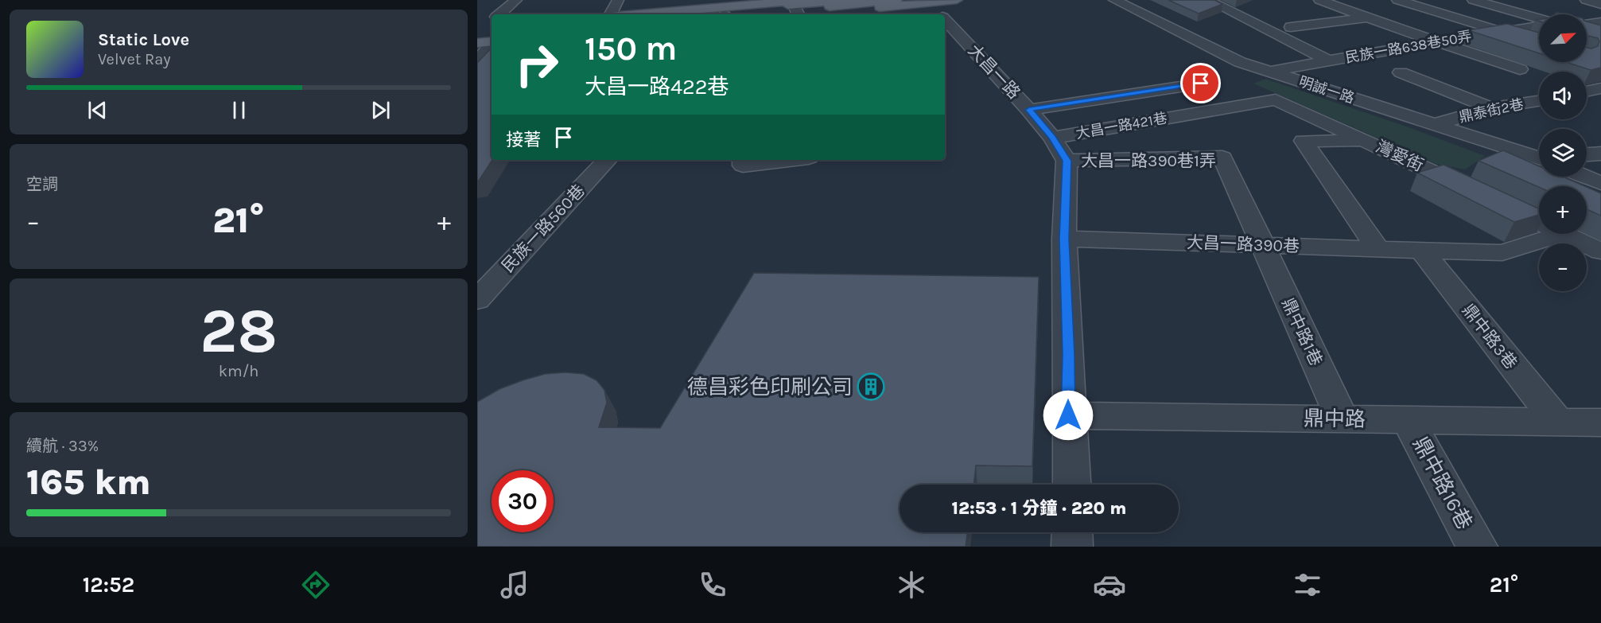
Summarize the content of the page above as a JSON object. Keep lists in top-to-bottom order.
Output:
{
  "streets": {
    "street": [
      "民族一路638巷50弄",
      "大昌一路",
      "明誠一路",
      "鼎泰街2巷",
      "大昌一路421巷",
      "灣愛街",
      "大昌一路390巷1弄",
      "民族一路560巷",
      "大昌一路390巷",
      "鼎中路1巷",
      "鼎中路3巷",
      "鼎中路",
      "鼎中路16巷"
    ]
  },
  "crossings": [
    ["民族一路638巷50弄", "明誠一路"],
    ["大昌一路", "大昌一路421巷"],
    ["大昌一路", "大昌一路390巷1弄"],
    ["明誠一路", "鼎泰街2巷"],
    ["大昌一路421巷", "灣愛街"],
    ["大昌一路390巷1弄", "大昌一路390巷"],
    ["大昌一路390巷1弄", "鼎中路1巷"],
    ["大昌一路390巷", "鼎中路1巷"],
    ["大昌一路390巷", "鼎中路3巷"],
    ["鼎中路1巷", "鼎中路"],
    ["鼎中路3巷", "鼎中路"],
    ["鼎中路", "鼎中路16巷"]
  ],
  "places": {
    "building": ["德昌彩色印刷公司"]
  },
  "north": "top right",
  "page": {
    "map_buttons": ["+", "−"],
    "turn": ["150 m", "大昌一路422巷"],
    "song": ["Static Love", "Velvet Ray"],
    "then": "接著",
    "tile": [
      "空調",
      ["28", "km/h"],
      ["續航 · 33%", "165 km"]
    ],
    "heat": ["−", "21°", "+"],
    "limit": "30",
    "trip": "12:53 · 1 分鐘 · 220 m",
    "tabs": ["12:52", "21°"]
  }
}
